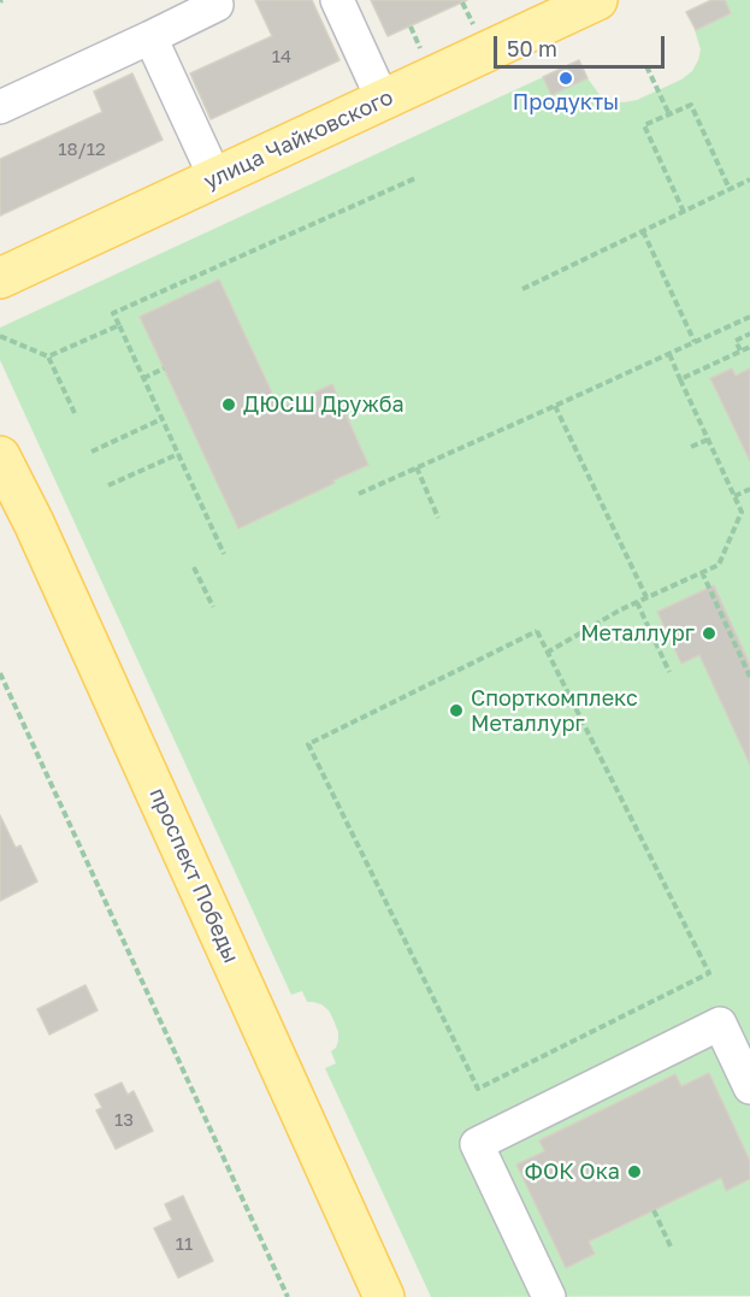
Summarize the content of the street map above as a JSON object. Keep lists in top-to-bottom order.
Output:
{
  "streets": {
    "main road": ["улица Чайковского", "проспект Победы"]
  },
  "places": [
    "Продукты",
    "ДЮСШ Дружба",
    "Металлург",
    "Спорткомплекс Металлург",
    "ФОК Ока"
  ],
  "house_numbers": [
    "14",
    "18/12",
    "13",
    "11"
  ],
  "scale_bar": "50 m"
}
